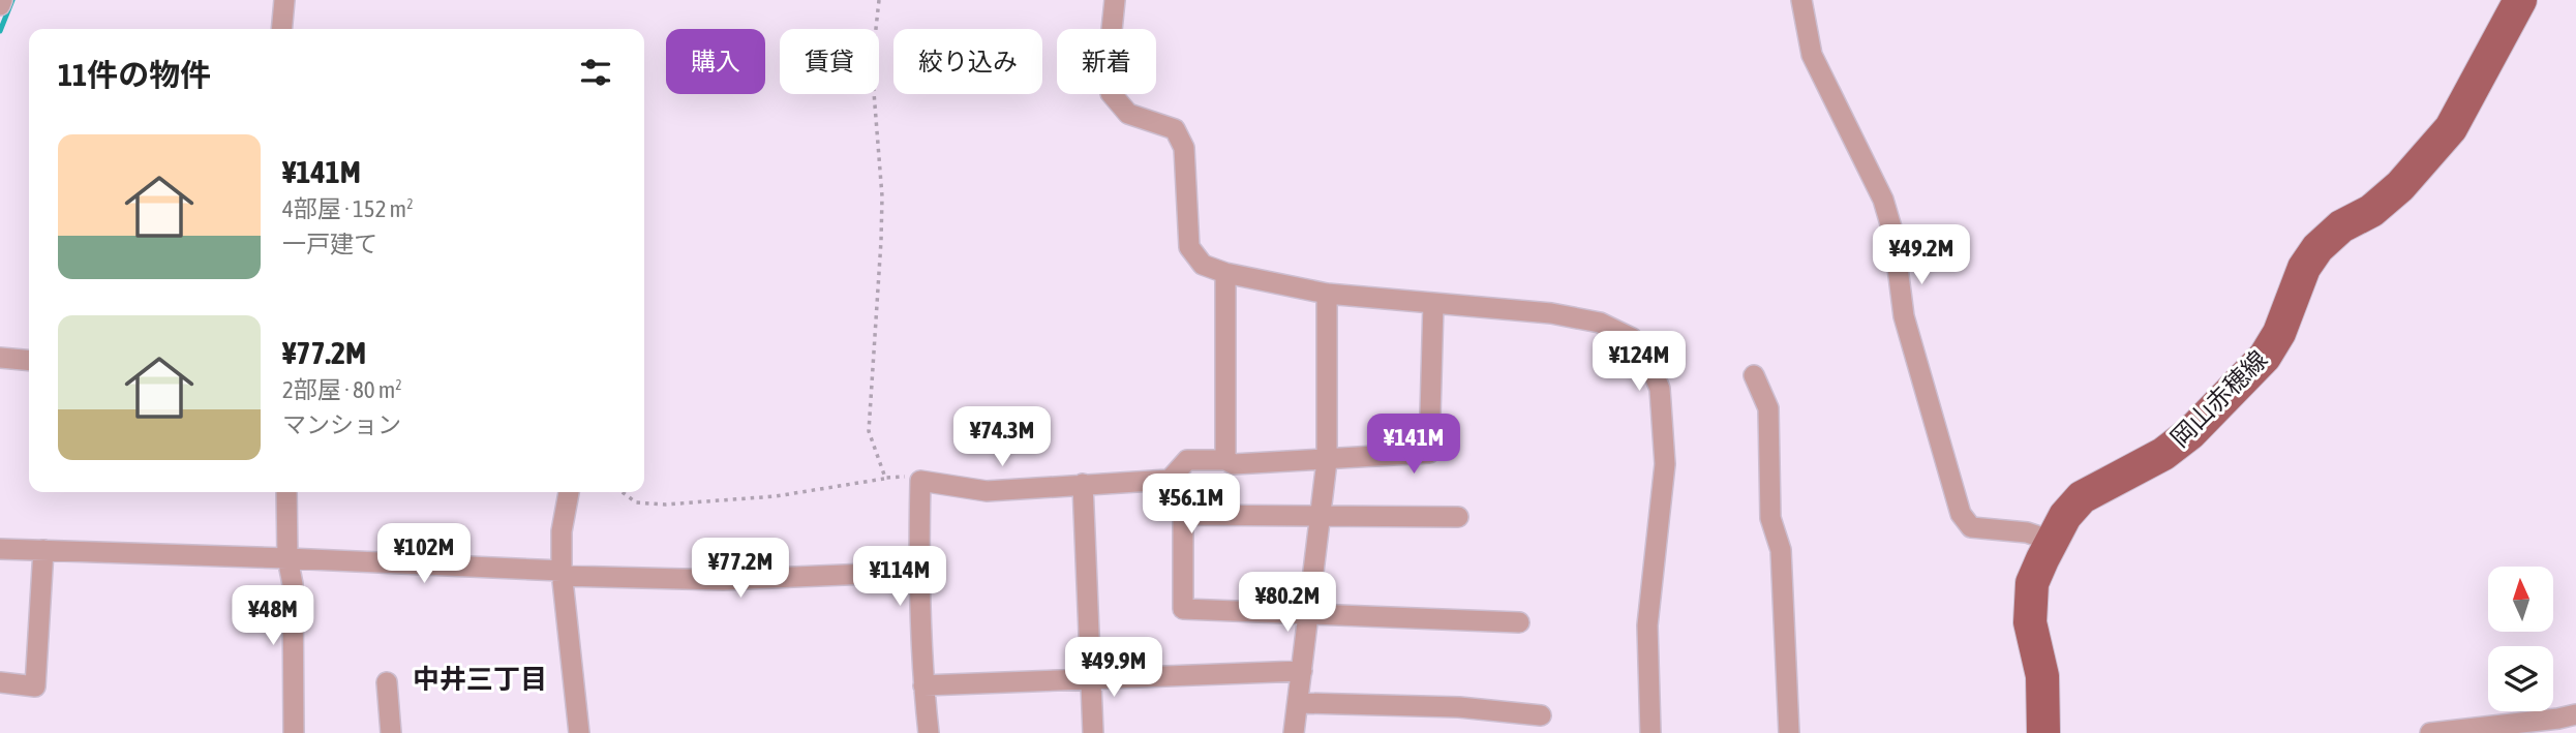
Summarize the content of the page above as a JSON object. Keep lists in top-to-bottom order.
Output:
{
  "streets": {
    "main road": ["岡山赤穂線"]
  },
  "districts": ["中井三丁目"],
  "north": "top",
  "page": {
    "chip": [
      "購入",
      "賃貸",
      "絞り込み",
      "新着"
    ],
    "heading": "11件の物件",
    "list": [
      {
        "name": "¥141M",
        "note": "4部屋 · 152 m² · 一戸建て"
      },
      {
        "name": "¥77.2M",
        "note": "2部屋 · 80 m² · マンション"
      }
    ],
    "price": [
      "¥49.2M",
      "¥124M",
      "¥74.3M",
      "¥141M",
      "¥56.1M",
      "¥102M",
      "¥77.2M",
      "¥114M",
      "¥80.2M",
      "¥48M",
      "¥49.9M"
    ]
  }
}
